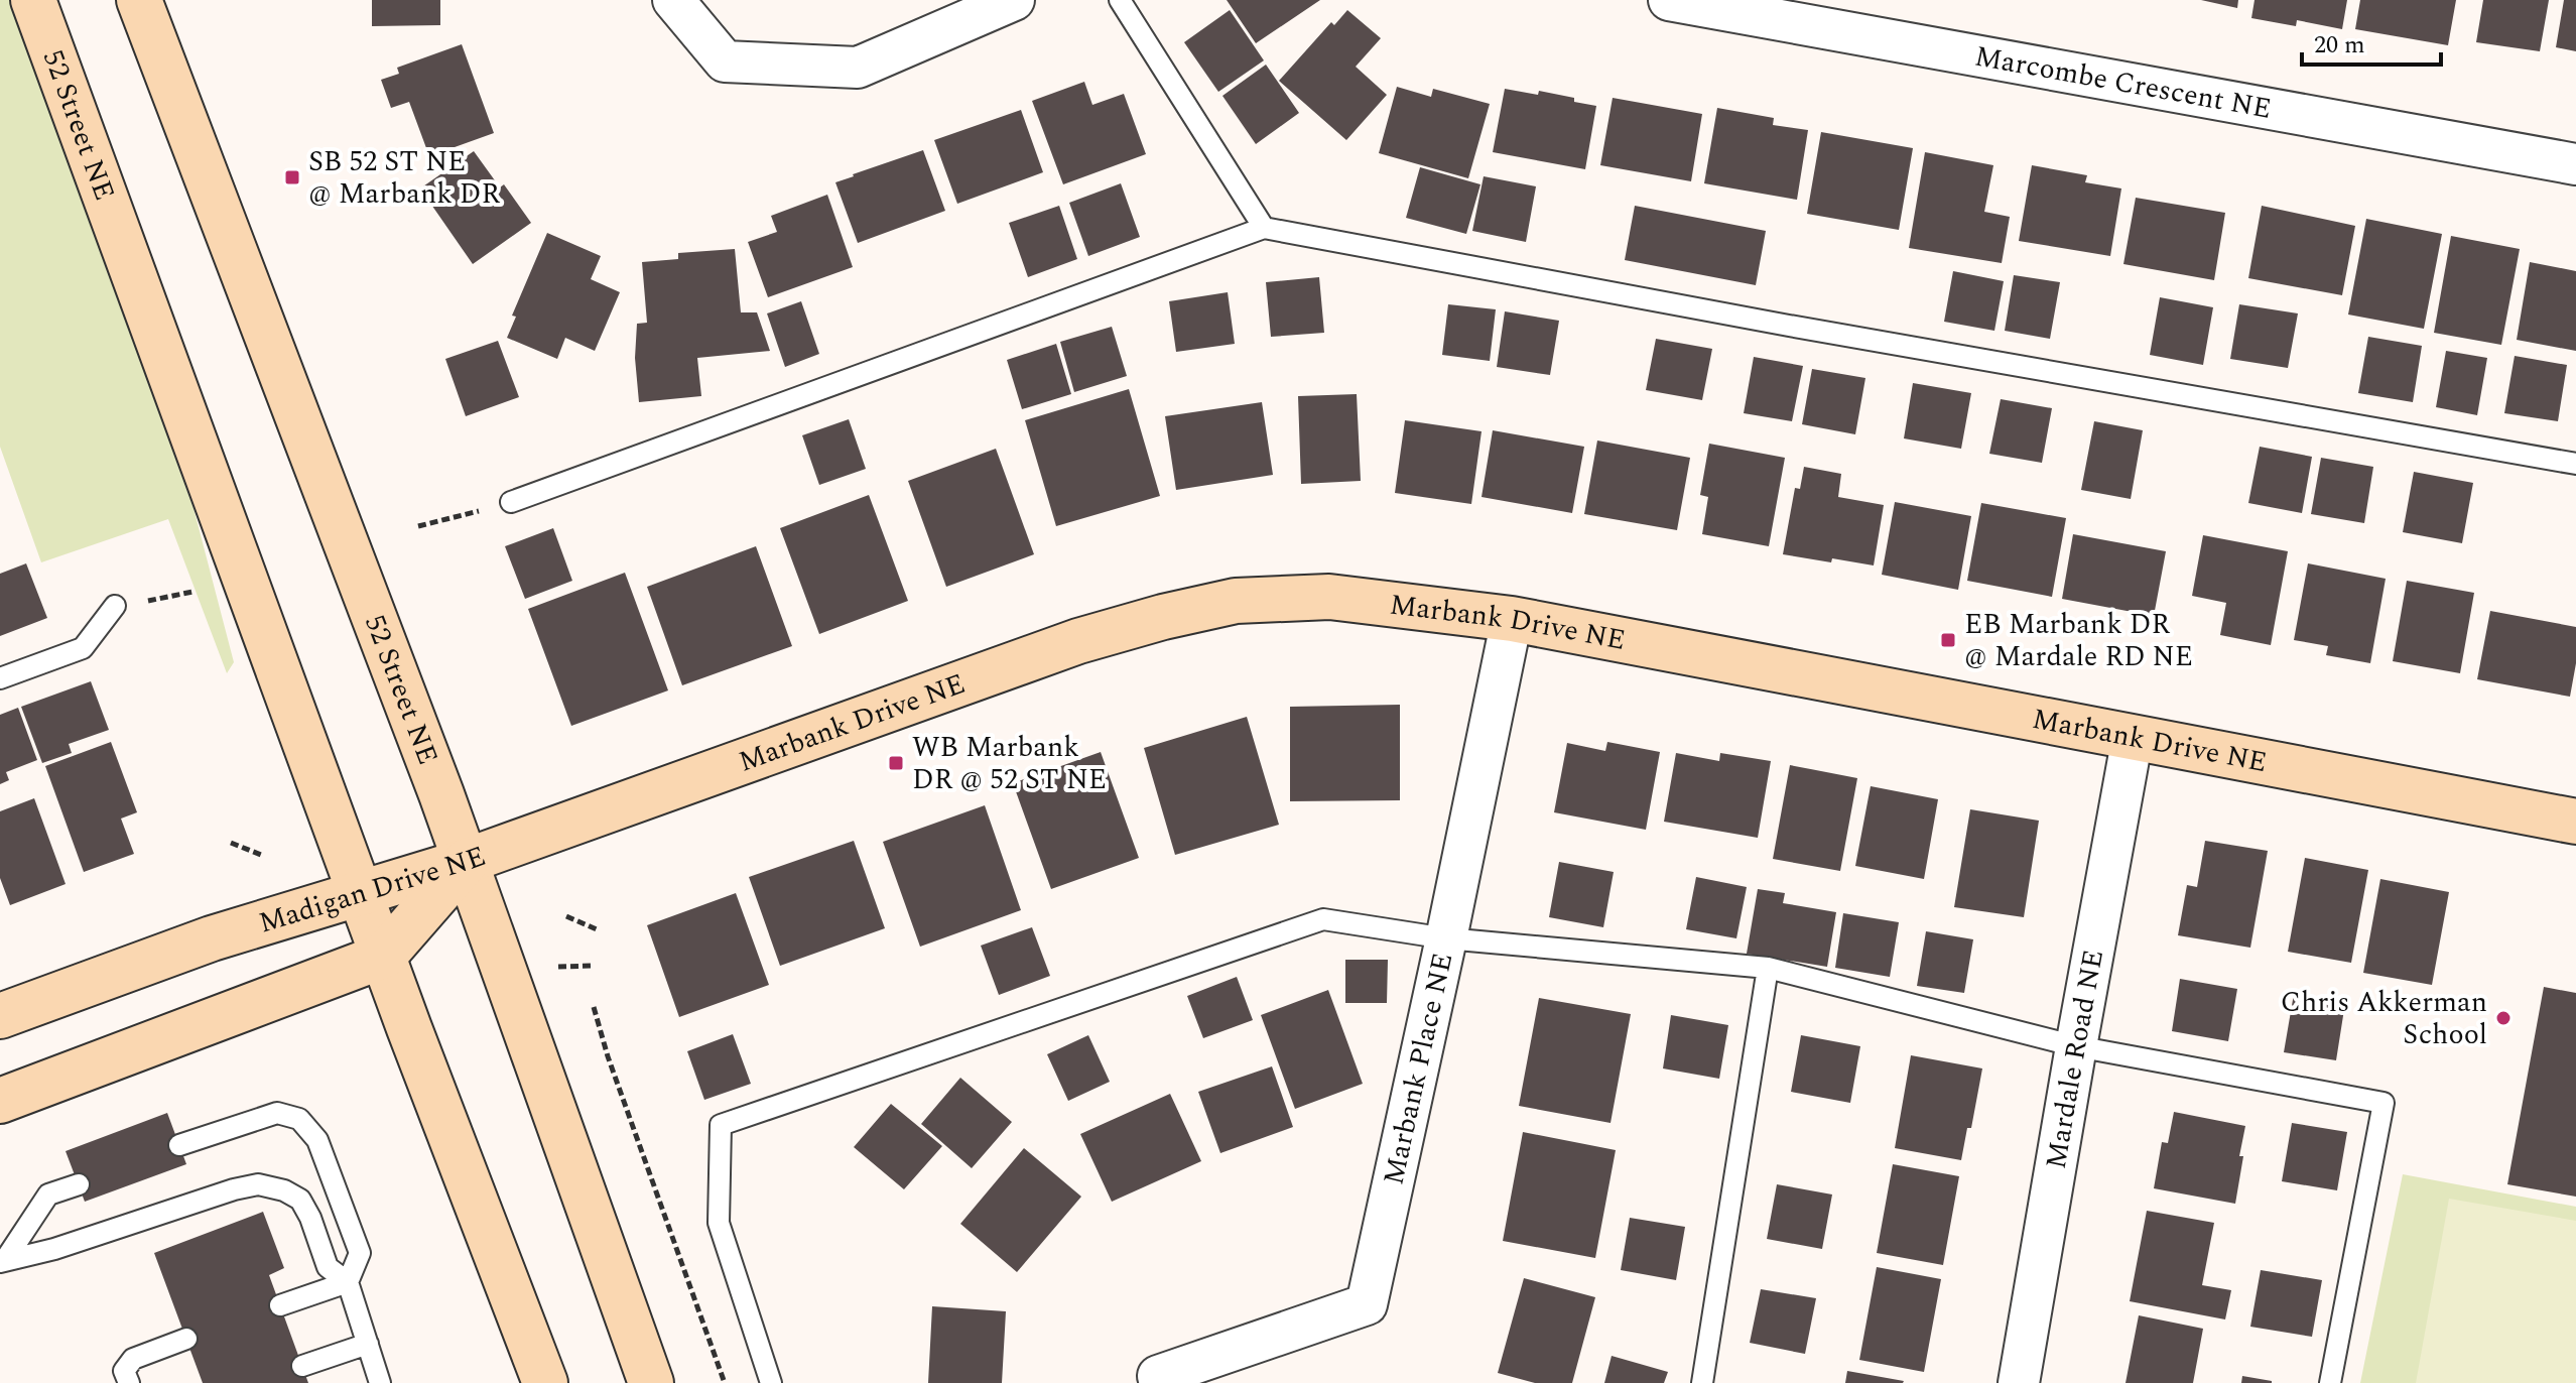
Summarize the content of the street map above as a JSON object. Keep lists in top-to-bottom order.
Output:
{
  "streets": {
    "street": [
      "Marcombe Crescent NE",
      "52 Street NE",
      "Marbank Drive NE",
      "Madigan Drive NE",
      "Mardale Road NE",
      "Marbank Place NE"
    ]
  },
  "crossings": [
    ["52 Street NE", "Marbank Drive NE"],
    ["52 Street NE", "Madigan Drive NE"],
    ["Marbank Drive NE", "Madigan Drive NE"],
    ["Marbank Drive NE", "Mardale Road NE"],
    ["Marbank Drive NE", "Marbank Place NE"]
  ],
  "places": {
    "transit": ["SB 52 ST NE @ Marbank DR", "EB Marbank DR @ Mardale RD NE", "WB Marbank DR @ 52 ST NE"],
    "other": ["Chris Akkerman School"]
  },
  "scale_bar": "20 m"
}
